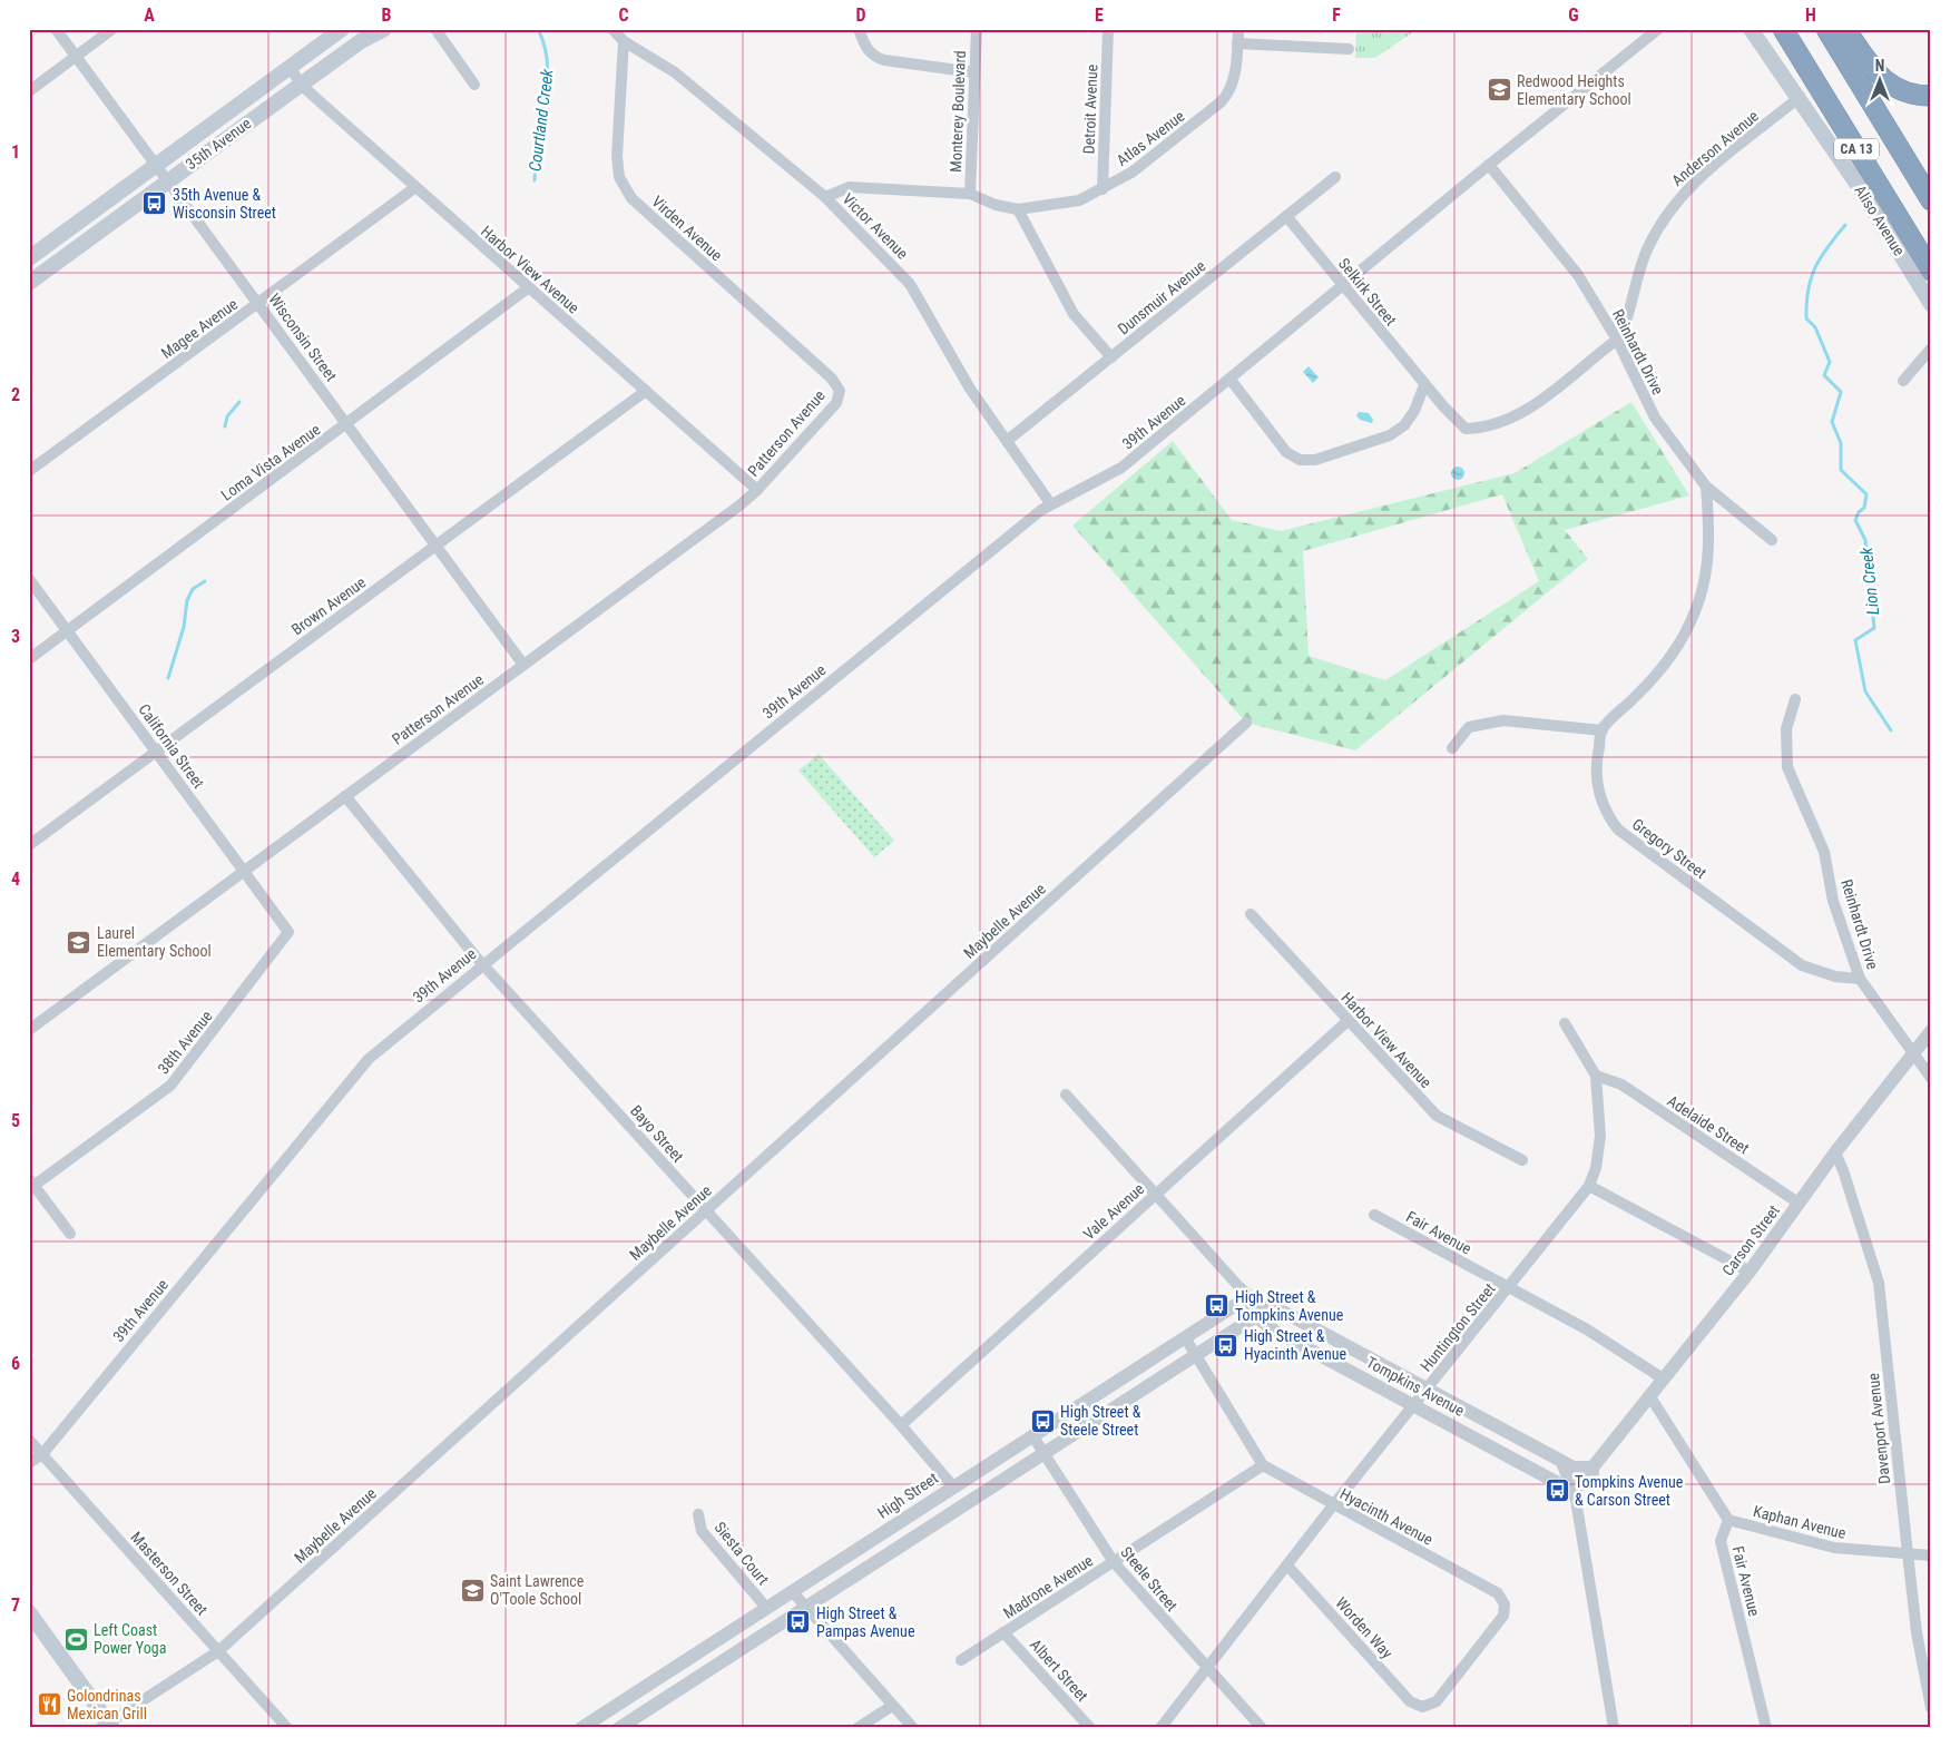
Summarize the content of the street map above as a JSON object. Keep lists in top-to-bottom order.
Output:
{
  "streets": {
    "highway": ["CA 13"],
    "main road": ["35th Avenue", "Aliso Avenue"],
    "street": [
      "Detroit Avenue",
      "Monterey Boulevard",
      "Atlas Avenue",
      "Anderson Avenue",
      "Victor Avenue",
      "Virden Avenue",
      "Harbor View Avenue",
      "Selkirk Street",
      "Dunsmuir Avenue",
      "Magee Avenue",
      "Wisconsin Street",
      "Reinhardt Drive",
      "39th Avenue",
      "Patterson Avenue",
      "Loma Vista Avenue",
      "Brown Avenue",
      "California Street",
      "Gregory Street",
      "Maybelle Avenue",
      "38th Avenue",
      "Adelaide Street",
      "Bayo Street",
      "Vale Avenue",
      "Fair Avenue",
      "Carson Street",
      "Huntington Street",
      "Tompkins Avenue",
      "Davenport Avenue",
      "High Street",
      "Hyacinth Avenue",
      "Kaphan Avenue",
      "Siesta Court",
      "Masterson Street",
      "Steele Street",
      "Madrone Avenue",
      "Worden Way",
      "Albert Street"
    ]
  },
  "crossings": [
    ["Detroit Avenue", "Atlas Avenue"],
    ["Monterey Boulevard", "Atlas Avenue"],
    ["Atlas Avenue", "Victor Avenue"],
    ["35th Avenue", "Harbor View Avenue"],
    ["35th Avenue", "Wisconsin Street"],
    ["Anderson Avenue", "Aliso Avenue"],
    ["Anderson Avenue", "Selkirk Street"],
    ["Anderson Avenue", "Reinhardt Drive"],
    ["Victor Avenue", "Virden Avenue"],
    ["Victor Avenue", "Dunsmuir Avenue"],
    ["Victor Avenue", "39th Avenue"],
    ["Virden Avenue", "Patterson Avenue"],
    ["Harbor View Avenue", "Magee Avenue"],
    ["Harbor View Avenue", "Patterson Avenue"],
    ["Harbor View Avenue", "Loma Vista Avenue"],
    ["Harbor View Avenue", "Brown Avenue"],
    ["Harbor View Avenue", "Vale Avenue"],
    ["Selkirk Street", "Dunsmuir Avenue"],
    ["Selkirk Street", "39th Avenue"],
    ["Magee Avenue", "Wisconsin Street"],
    ["Wisconsin Street", "Patterson Avenue"],
    ["Wisconsin Street", "Loma Vista Avenue"],
    ["Wisconsin Street", "Brown Avenue"],
    ["Reinhardt Drive", "39th Avenue"],
    ["Reinhardt Drive", "Gregory Street"],
    ["Reinhardt Drive", "Carson Street"],
    ["39th Avenue", "Bayo Street"],
    ["39th Avenue", "Masterson Street"],
    ["Patterson Avenue", "California Street"],
    ["Patterson Avenue", "Bayo Street"],
    ["Loma Vista Avenue", "California Street"],
    ["Brown Avenue", "California Street"],
    ["California Street", "38th Avenue"],
    ["Maybelle Avenue", "Bayo Street"],
    ["Maybelle Avenue", "Masterson Street"],
    ["Adelaide Street", "Carson Street"],
    ["Adelaide Street", "Huntington Street"],
    ["Bayo Street", "Vale Avenue"],
    ["Bayo Street", "High Street"],
    ["Vale Avenue", "Tompkins Avenue"],
    ["Fair Avenue", "Carson Street"],
    ["Fair Avenue", "Huntington Street"],
    ["Fair Avenue", "Kaphan Avenue"],
    ["Carson Street", "Tompkins Avenue"],
    ["Carson Street", "Davenport Avenue"],
    ["Huntington Street", "Tompkins Avenue"],
    ["Huntington Street", "Hyacinth Avenue"],
    ["Huntington Street", "Steele Street"],
    ["Huntington Street", "Worden Way"],
    ["Tompkins Avenue", "High Street"],
    ["Davenport Avenue", "Kaphan Avenue"],
    ["High Street", "Hyacinth Avenue"],
    ["High Street", "Siesta Court"],
    ["High Street", "Steele Street"],
    ["Hyacinth Avenue", "Madrone Avenue"],
    ["Hyacinth Avenue", "Worden Way"],
    ["Steele Street", "Madrone Avenue"],
    ["Madrone Avenue", "Albert Street"]
  ],
  "water": ["Courtland Creek", "Lion Creek"],
  "places": {
    "school or university": ["Redwood Heights Elementary School", "Laurel Elementary School", "Saint Lawrence O'Toole School"],
    "bus stop": [
      "35th Avenue & Wisconsin Street",
      "High Street & Tompkins Avenue",
      "High Street & Hyacinth Avenue",
      "High Street & Steele Street",
      "Tompkins Avenue & Carson Street",
      "High Street & Pampas Avenue"
    ],
    "sports": ["Left Coast Power Yoga"],
    "restaurant": ["Golondrinas Mexican Grill"]
  },
  "north": "top",
  "grid": {
    "columns": [
      "A",
      "B",
      "C",
      "D",
      "E",
      "F",
      "G",
      "H"
    ],
    "rows": [
      "1",
      "2",
      "3",
      "4",
      "5",
      "6",
      "7"
    ]
  }
}
